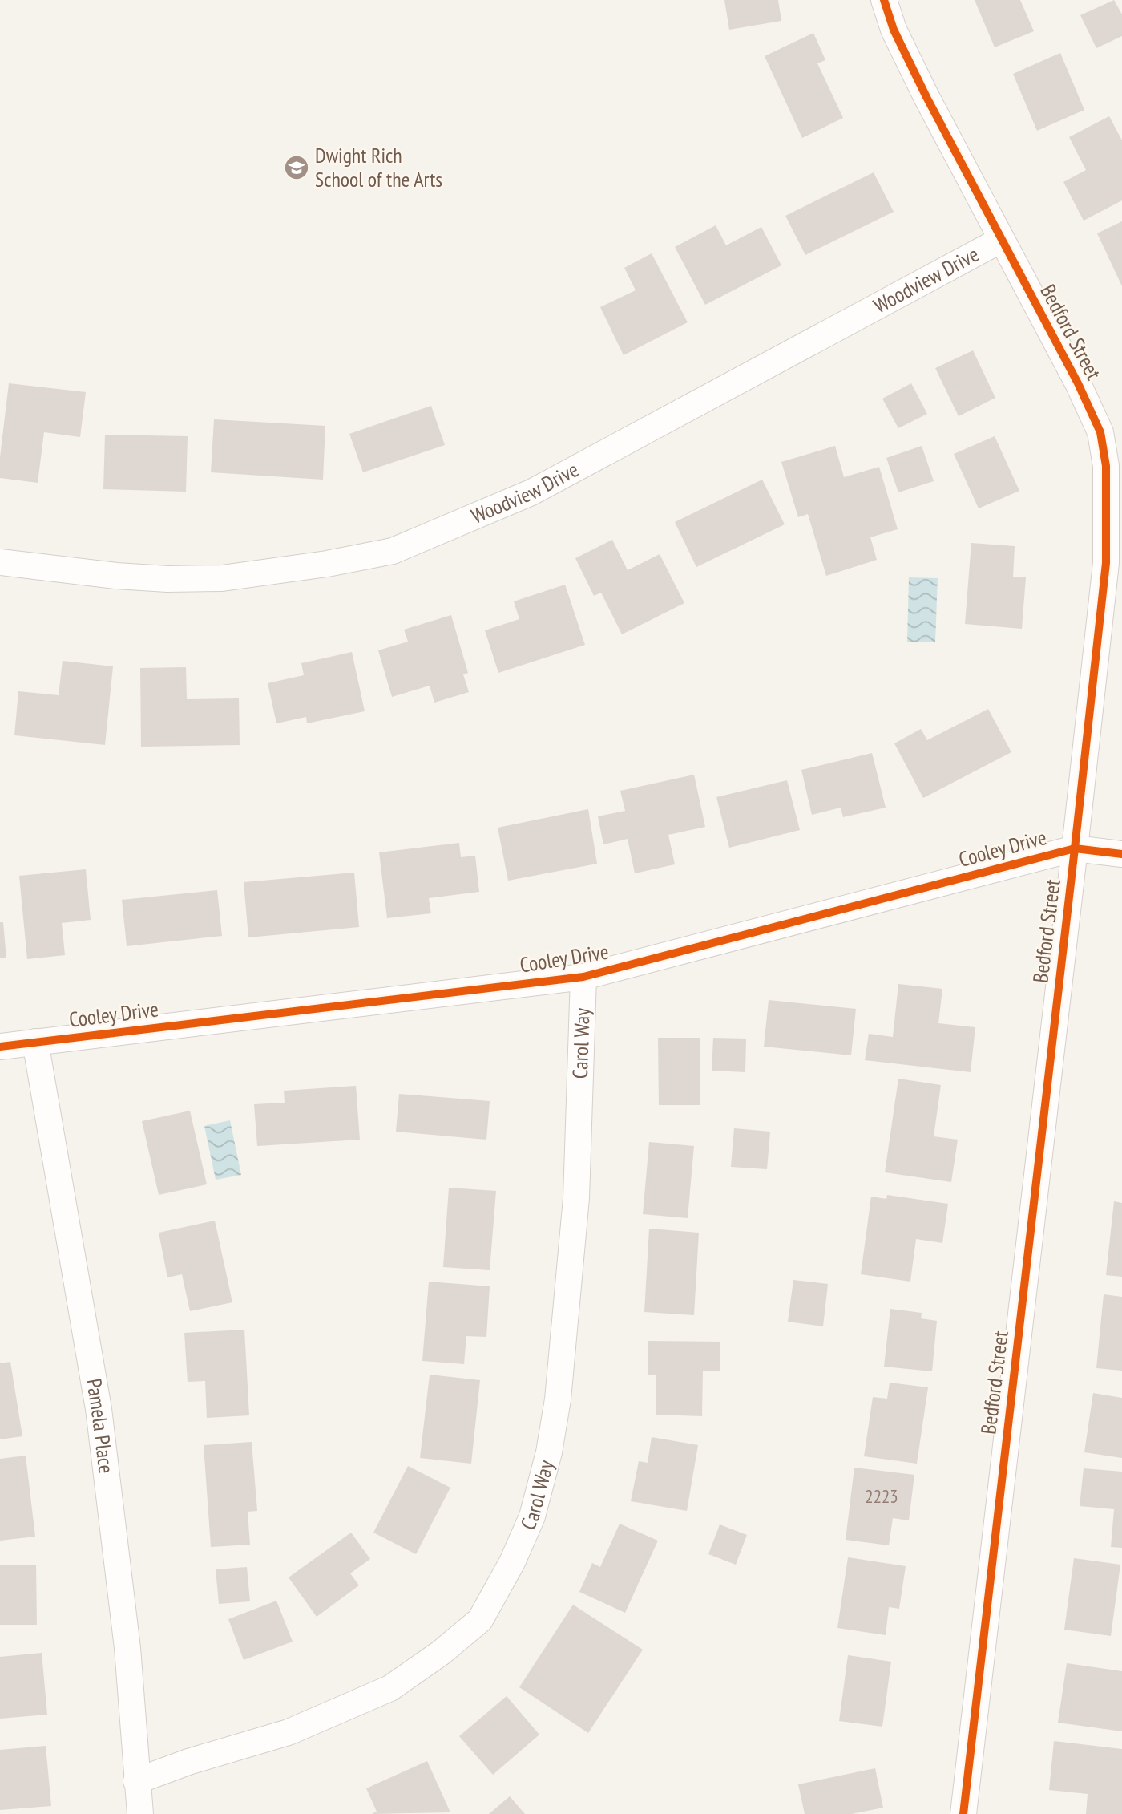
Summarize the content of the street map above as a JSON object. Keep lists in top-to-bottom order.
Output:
{
  "streets": {
    "street": [
      "Woodview Drive",
      "Bedford Street",
      "Cooley Drive",
      "Carol Way",
      "Pamela Place"
    ]
  },
  "crossings": [
    ["Woodview Drive", "Bedford Street"],
    ["Bedford Street", "Cooley Drive"],
    ["Cooley Drive", "Carol Way"],
    ["Cooley Drive", "Pamela Place"],
    ["Carol Way", "Pamela Place"]
  ],
  "places": {
    "school or university": ["Dwight Rich School of the Arts"]
  },
  "house_numbers": ["2223"]
}
